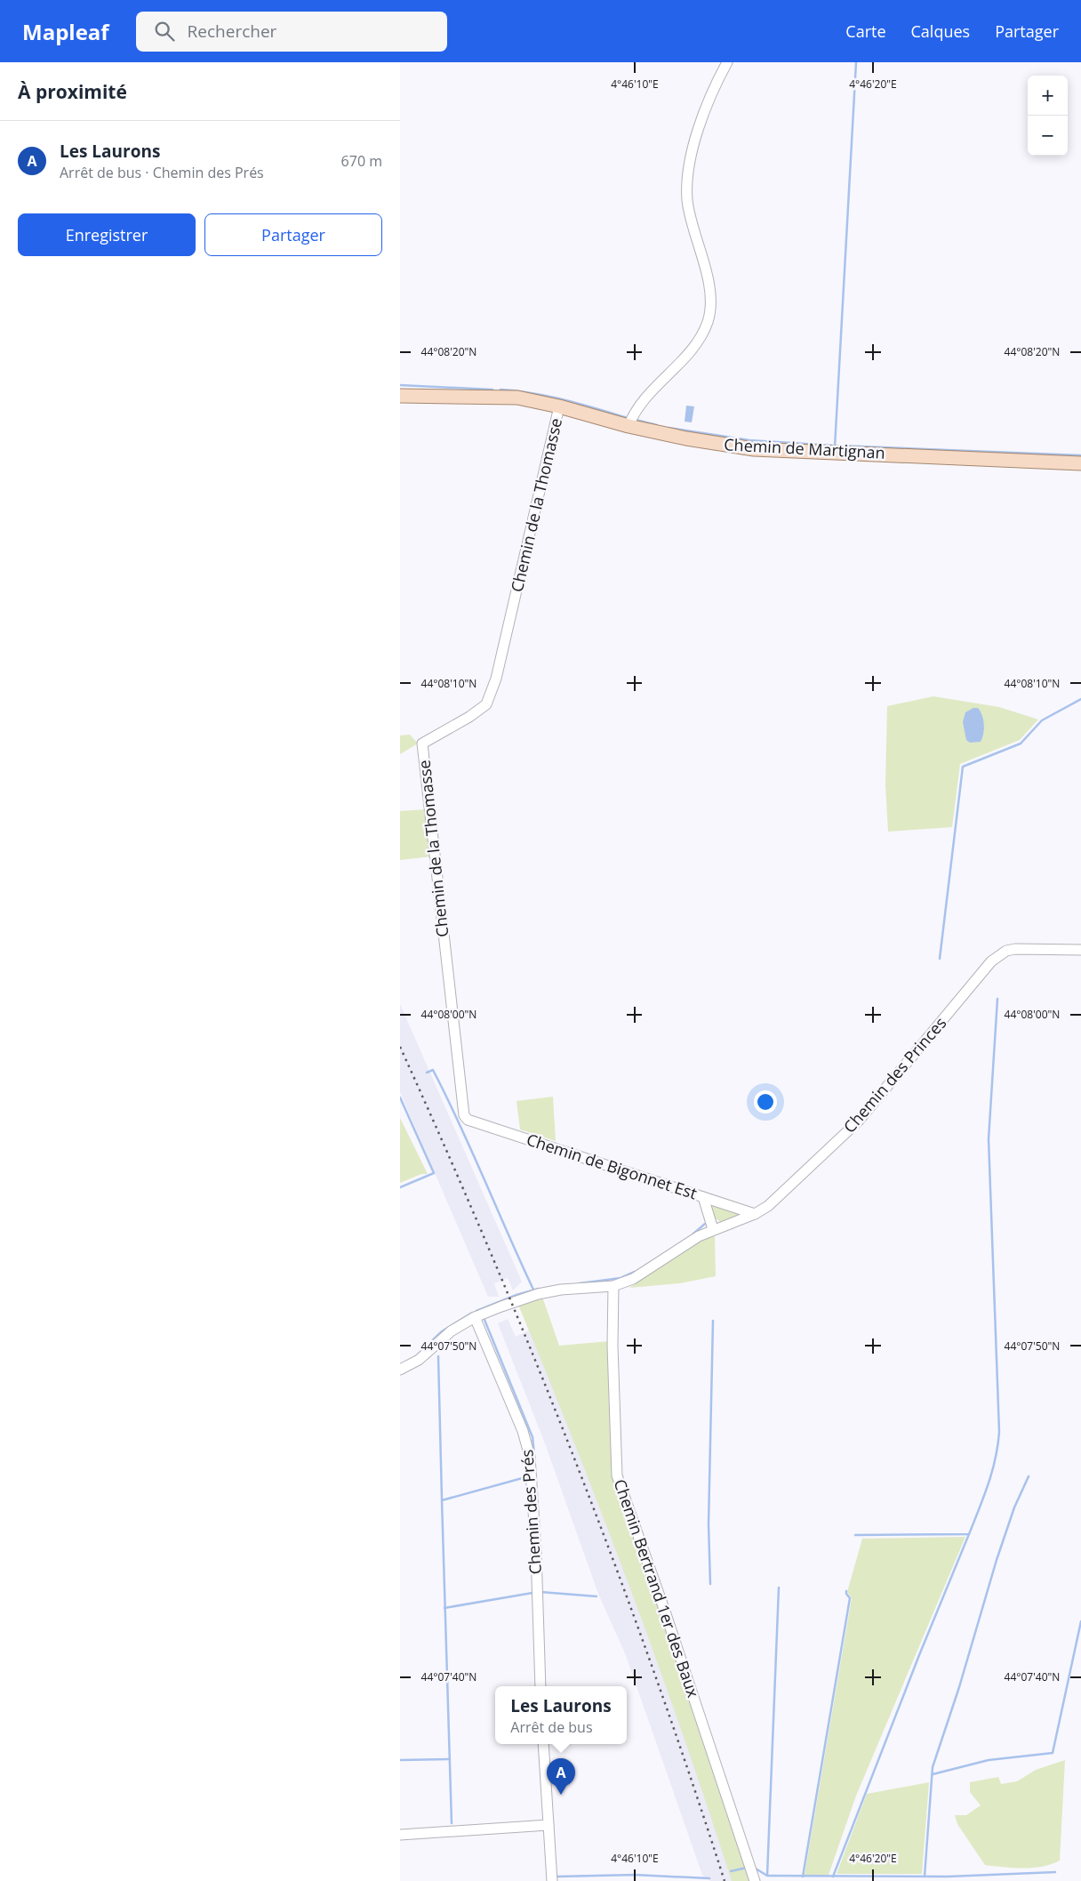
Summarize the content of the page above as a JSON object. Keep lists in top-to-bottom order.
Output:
{
  "streets": {
    "main road": ["Chemin de Martignan"],
    "street": [
      "Chemin de la Thomasse",
      "Chemin des Princes",
      "Chemin de Bigonnet Est",
      "Chemin des Prés",
      "Chemin Bertrand 1er des Baux"
    ]
  },
  "crossings": [
    ["Chemin de Martignan", "Chemin de la Thomasse"],
    ["Chemin de la Thomasse", "Chemin de Bigonnet Est"],
    ["Chemin des Princes", "Chemin de Bigonnet Est"],
    ["Chemin des Princes", "Chemin des Prés"],
    ["Chemin des Princes", "Chemin Bertrand 1er des Baux"]
  ],
  "page": {
    "header": "Mapleaf",
    "search": "Rechercher",
    "nav": ["Carte", "Calques", "Partager"],
    "heading": "À proximité",
    "map_buttons": ["+", "−"],
    "list": [
      {
        "mark": "A",
        "name": "Les Laurons",
        "note": "Arrêt de bus · Chemin des Prés",
        "value": "670 m"
      }
    ],
    "buttons": ["Enregistrer", "Partager"],
    "popup": ["Les Laurons", "Arrêt de bus"],
    "pins": "A"
  },
  "coordinates": [
    "4°46'10\"E",
    "4°46'20\"E",
    "44°08'20\"N",
    "44°08'10\"N",
    "44°08'00\"N",
    "44°07'50\"N",
    "44°07'40\"N"
  ]
}
